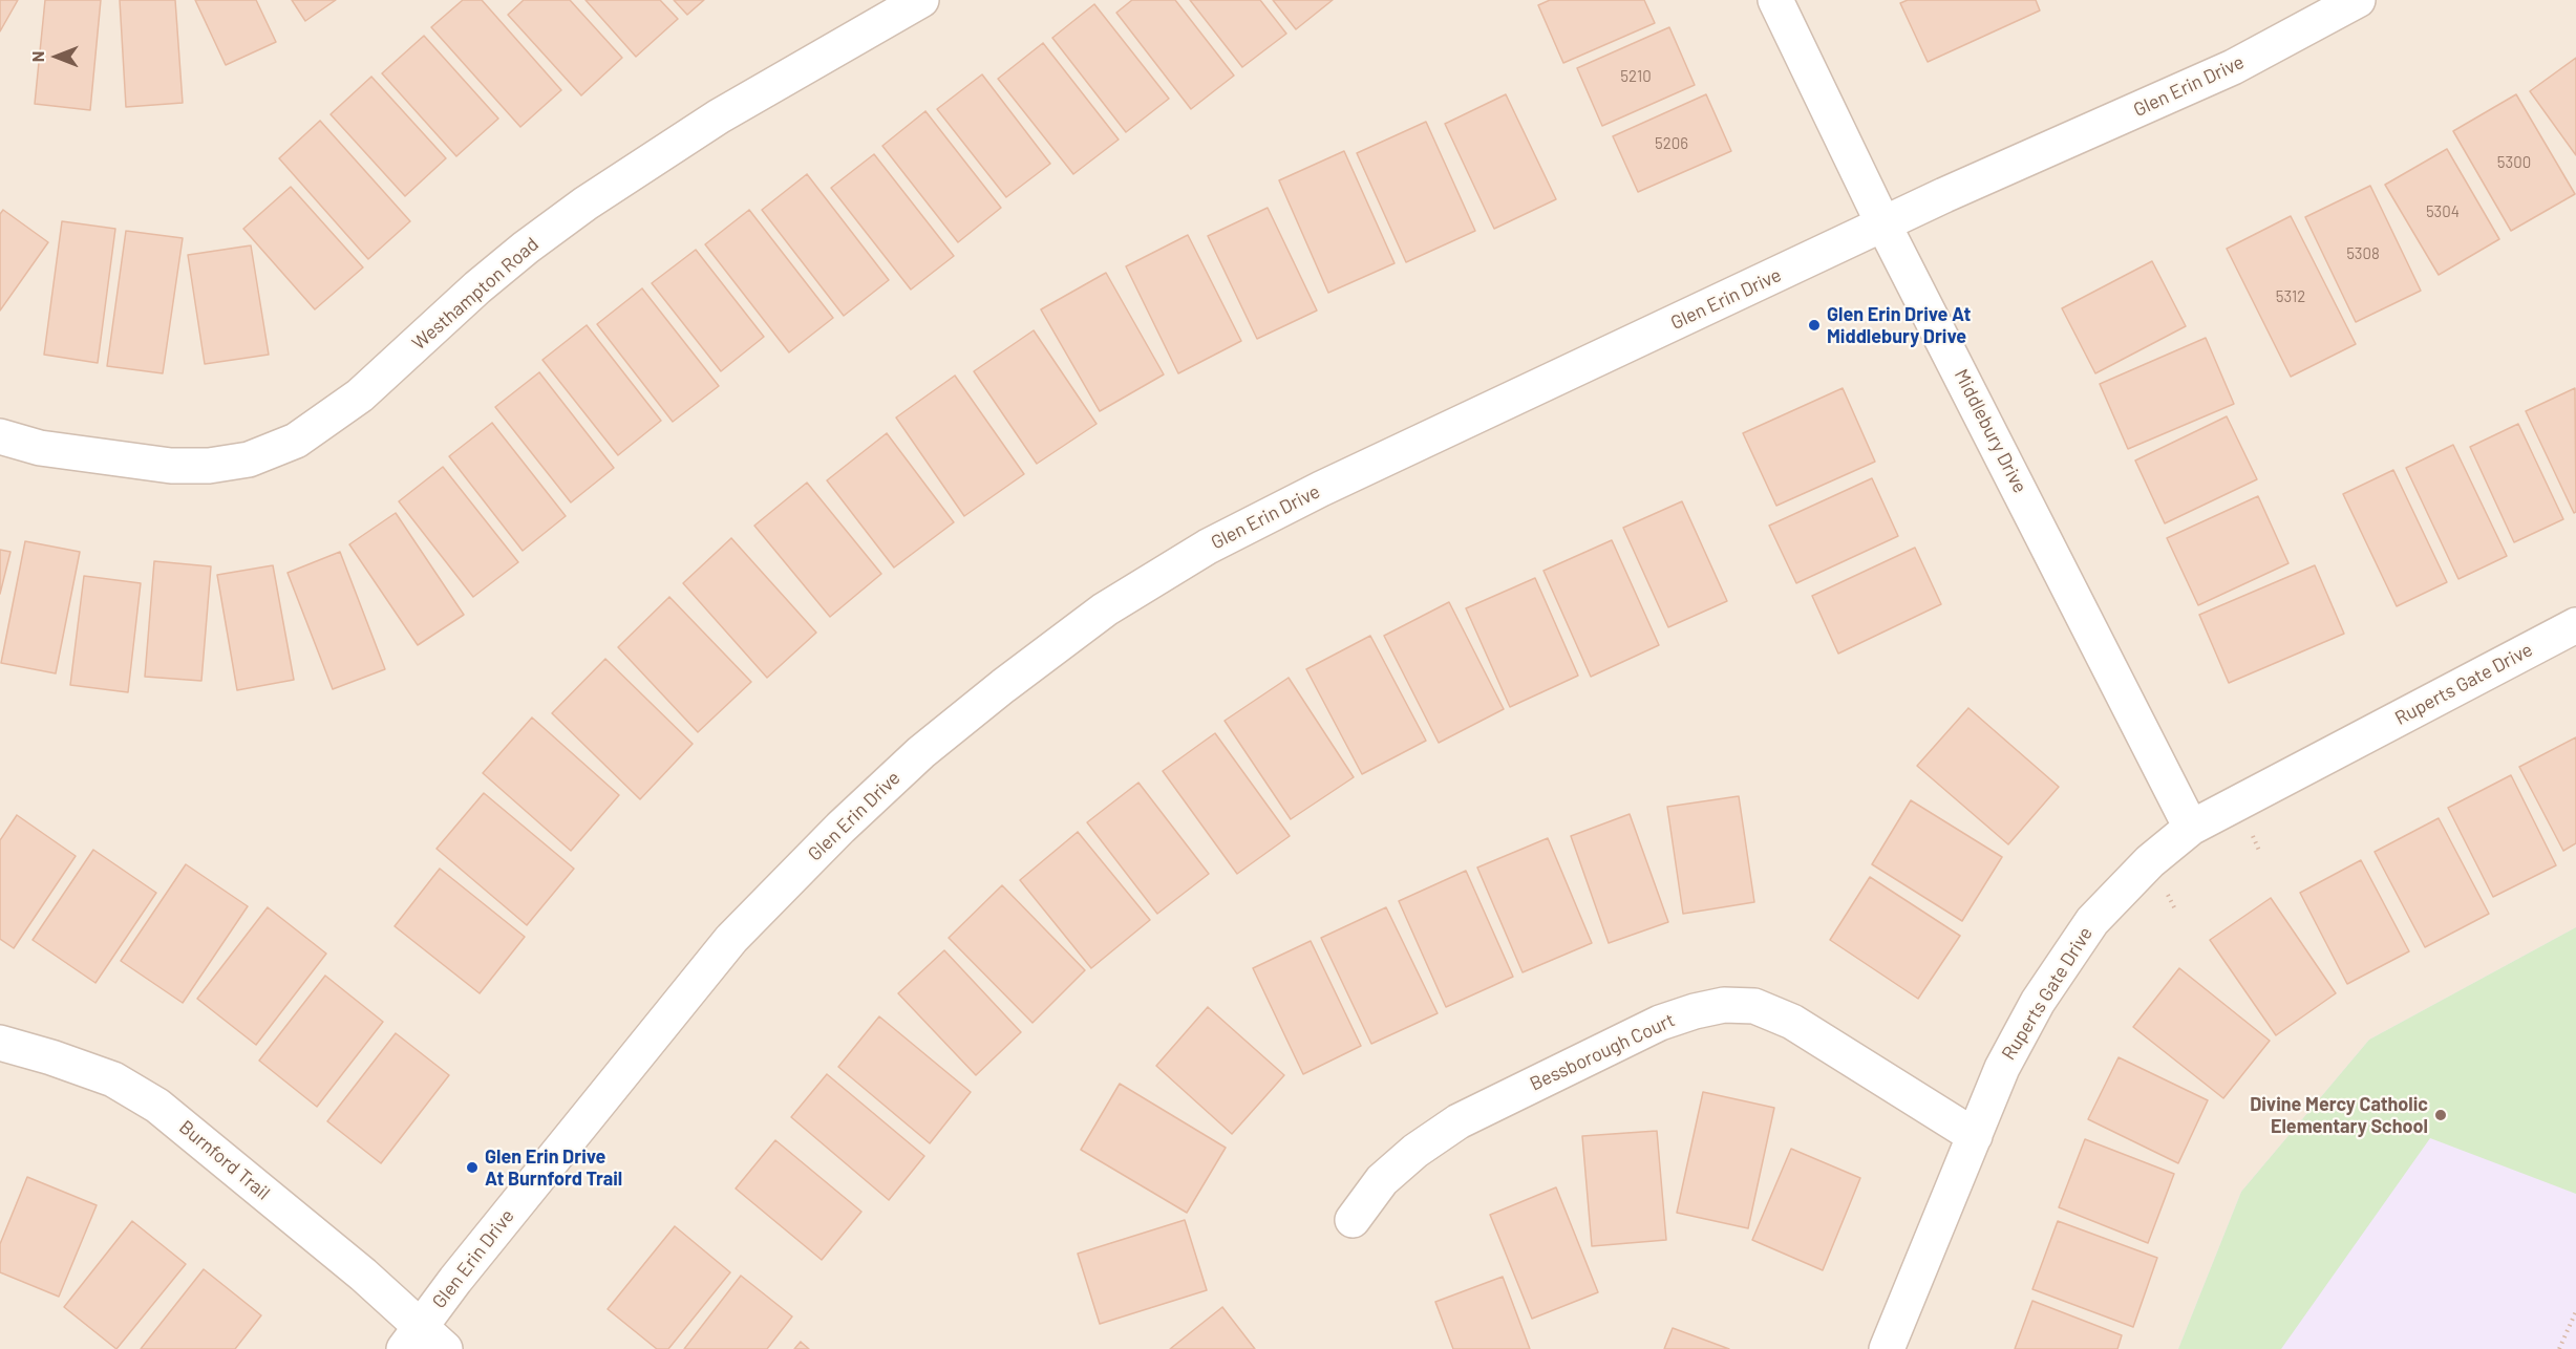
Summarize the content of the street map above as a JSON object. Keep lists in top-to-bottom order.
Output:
{
  "streets": {
    "street": [
      "Glen Erin Drive",
      "Westhampton Road",
      "Middlebury Drive",
      "Ruperts Gate Drive",
      "Bessborough Court",
      "Burnford Trail"
    ]
  },
  "crossings": [
    ["Glen Erin Drive", "Middlebury Drive"],
    ["Glen Erin Drive", "Burnford Trail"],
    ["Middlebury Drive", "Ruperts Gate Drive"],
    ["Ruperts Gate Drive", "Bessborough Court"]
  ],
  "places": ["Glen Erin Drive At Middlebury Drive", "Divine Mercy Catholic Elementary School", "Glen Erin Drive At Burnford Trail"],
  "house_numbers": [
    "5210",
    "5206",
    "5300",
    "5304",
    "5308",
    "5312"
  ],
  "north": "left"
}
